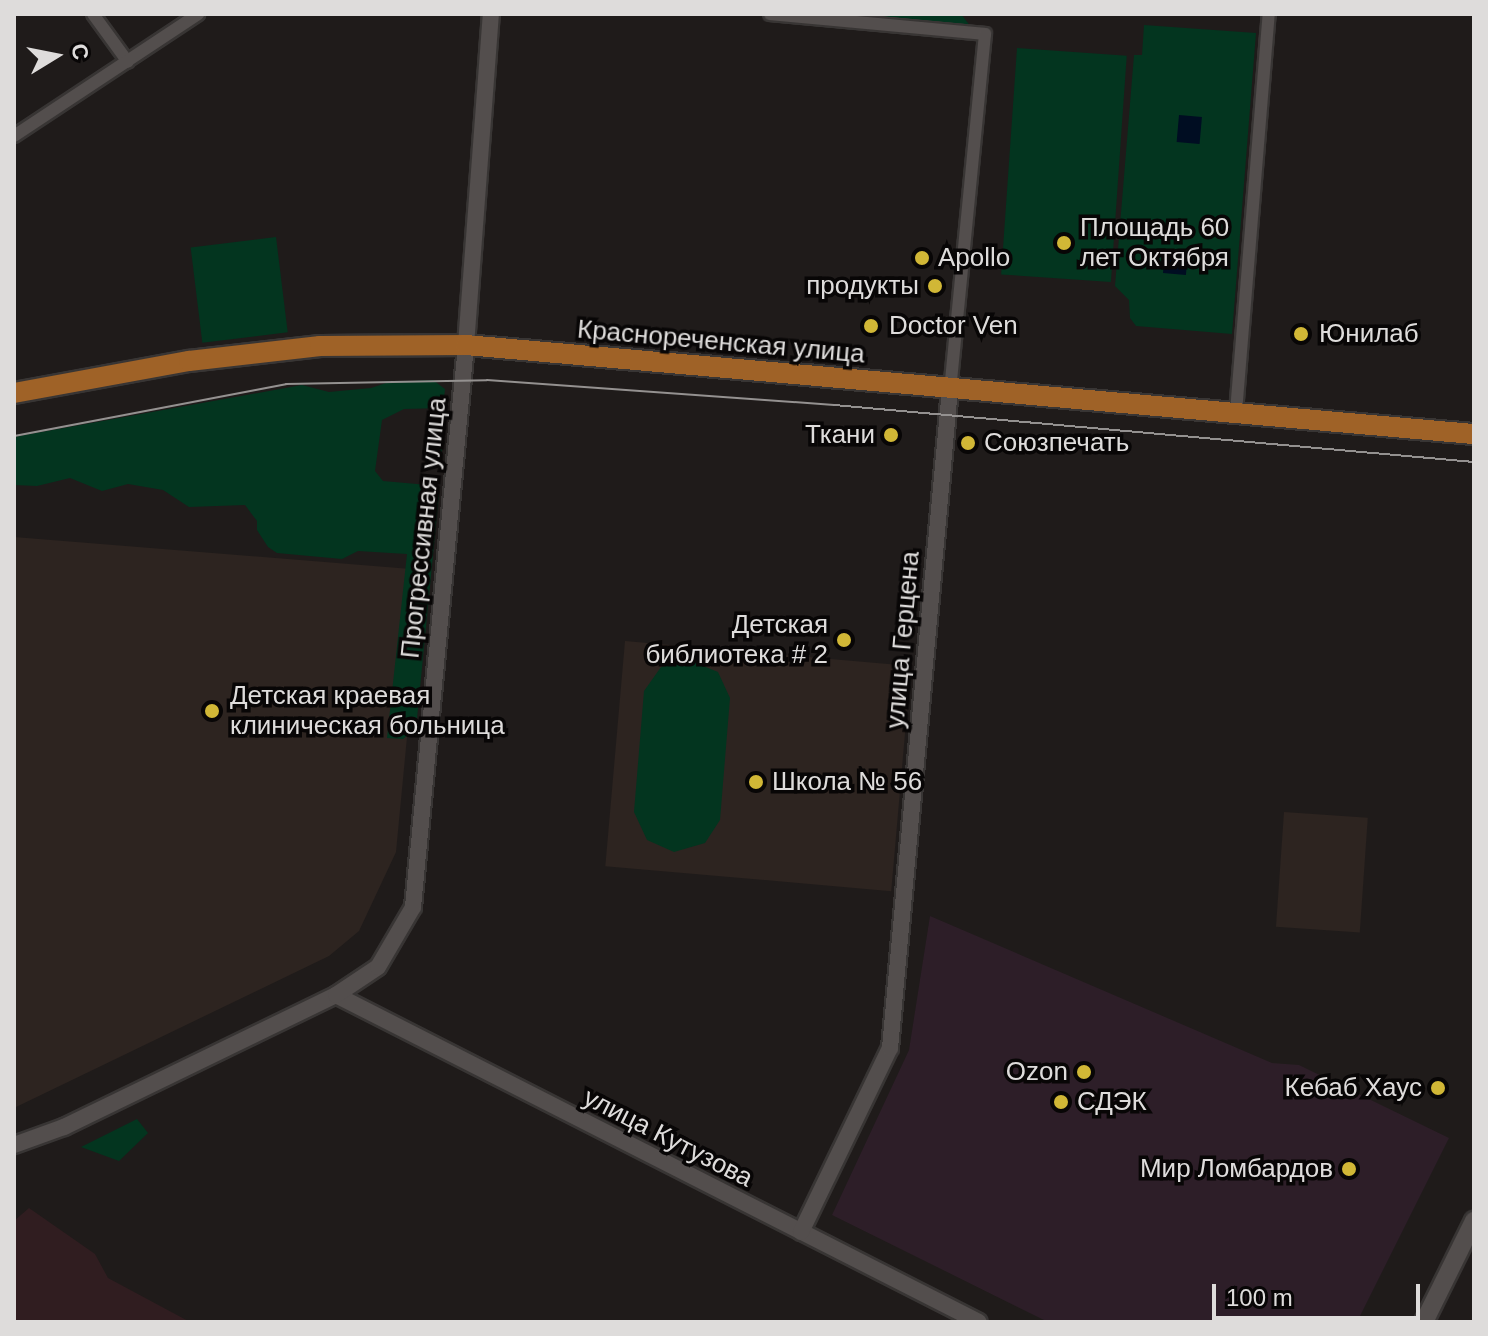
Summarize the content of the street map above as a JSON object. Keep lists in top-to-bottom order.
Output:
{
  "streets": {
    "main road": ["Краснореченская улица"],
    "street": ["Прогрессивная улица", "улица Герцена", "улица Кутузова"]
  },
  "crossings": [
    ["Краснореченская улица", "Прогрессивная улица"],
    ["Краснореченская улица", "улица Герцена"],
    ["Прогрессивная улица", "улица Кутузова"],
    ["улица Герцена", "улица Кутузова"]
  ],
  "places": [
    "Площадь 60 лет Октября",
    "Apollo",
    "продукты",
    "Doctor Ven",
    "Юнилаб",
    "Ткани",
    "Союзпечать",
    "Детская библиотека # 2",
    "Детская краевая клиническая больница",
    "Школа № 56",
    "Ozon",
    "Кебаб Хаус",
    "СДЭК",
    "Мир Ломбардов"
  ],
  "scale_bar": "100 m",
  "north": "right"
}
